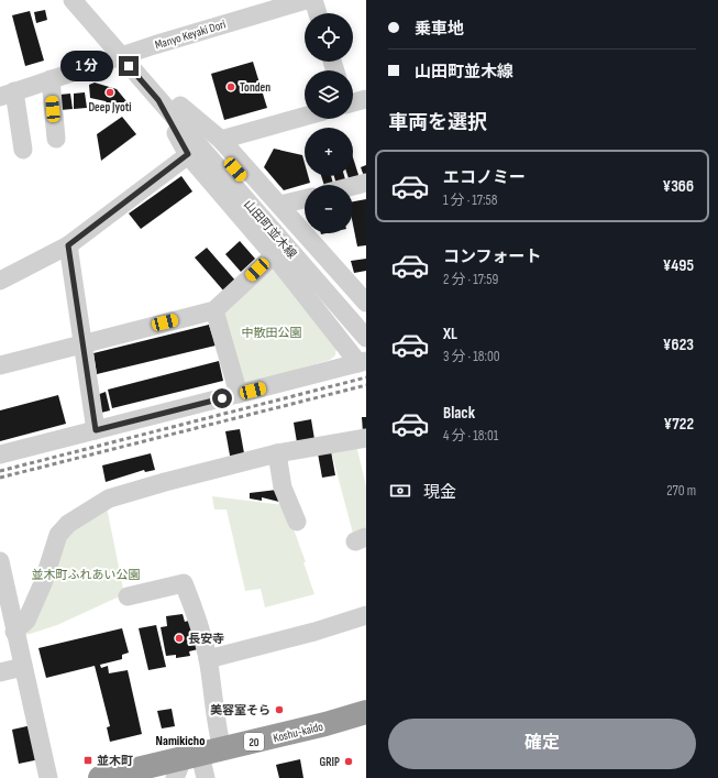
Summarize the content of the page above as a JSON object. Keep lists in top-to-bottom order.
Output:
{
  "streets": {
    "highway": ["Koshu-kaido", "20"],
    "street": ["Manyo Keyaki Dori", "山田町並木線"]
  },
  "crossings": [
    ["Manyo Keyaki Dori", "山田町並木線"]
  ],
  "districts": ["Namikicho"],
  "parks": ["中散田公園", "並木町ふれあい公園"],
  "places": {
    "other": [
      "Tonden",
      "Deep Jyoti",
      "長安寺",
      "美容室そら",
      "GRIP"
    ],
    "transit": ["並木町"]
  },
  "page": {
    "banner": ["乗車地", "山田町並木線"],
    "map_buttons": ["+", "−"],
    "bubble": "1 分",
    "heading": "車両を選択",
    "list": [
      {
        "name": "エコノミー",
        "note": "1 分 · 17:58",
        "value": "¥366"
      },
      {
        "name": "コンフォート",
        "note": "2 分 · 17:59",
        "value": "¥495"
      },
      {
        "name": "XL",
        "note": "3 分 · 18:00",
        "value": "¥623"
      },
      {
        "name": "Black",
        "note": "4 分 · 18:01",
        "value": "¥722"
      }
    ],
    "pay": ["現金", "270 m"],
    "buttons": "確定"
  }
}
